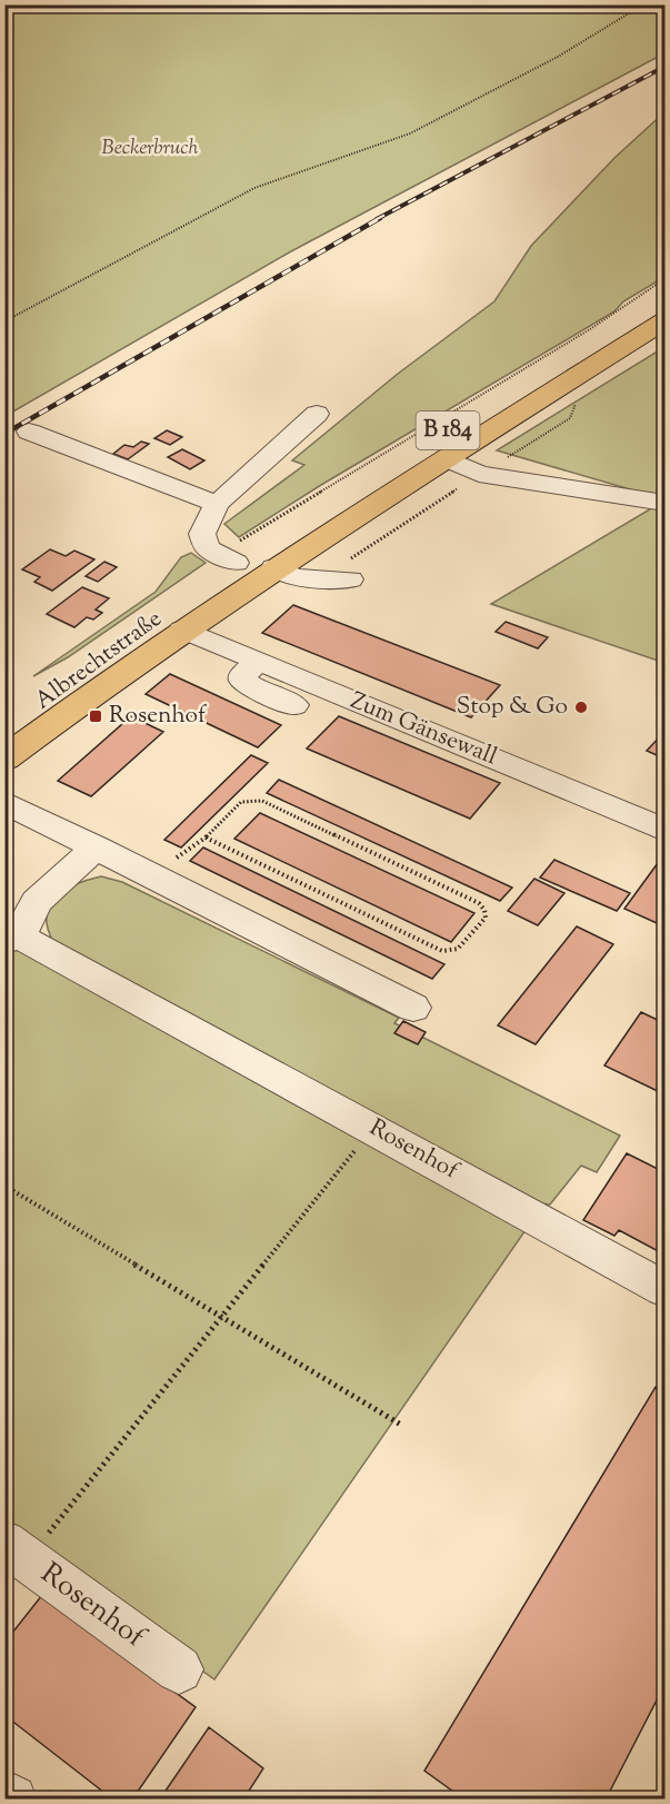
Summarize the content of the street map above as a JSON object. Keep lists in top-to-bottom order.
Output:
{
  "streets": {
    "main road": ["B 184", "Albrechtstraße"],
    "street": ["Zum Gänsewall", "Rosenhof"]
  },
  "crossings": [
    ["B 184", "Albrechtstraße"],
    ["B 184", "Zum Gänsewall"],
    ["Albrechtstraße", "Zum Gänsewall"]
  ],
  "parks": ["Beckerbruch"],
  "places": {
    "other": ["Stop & Go"],
    "transit": ["Rosenhof"]
  }
}
